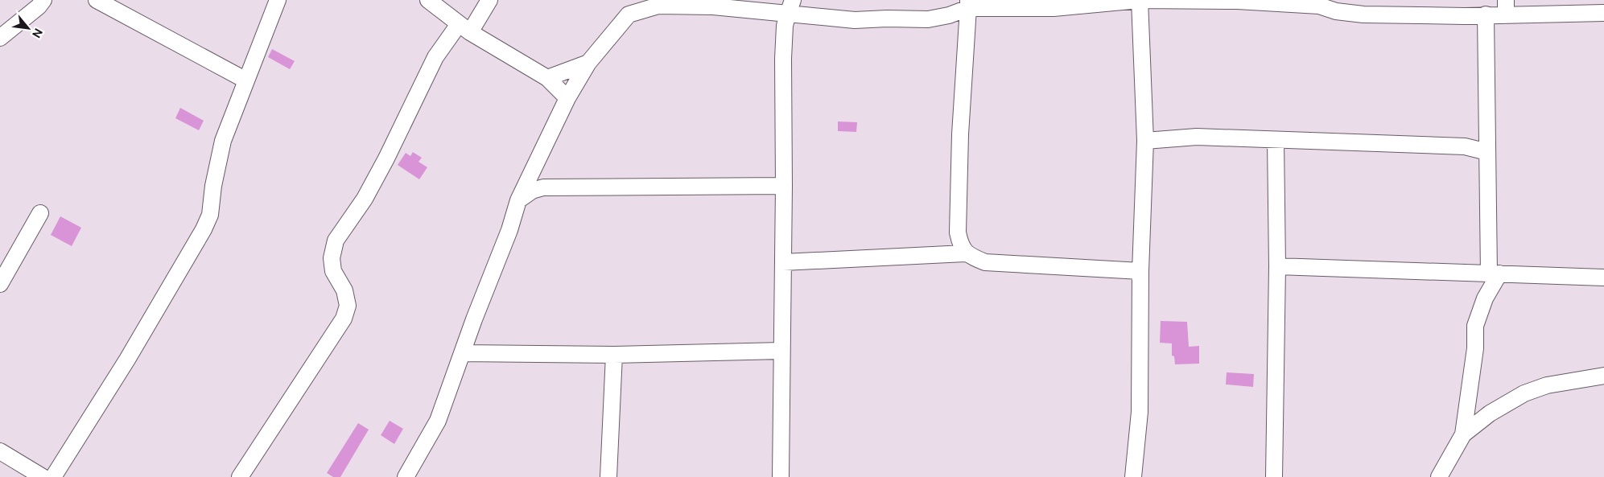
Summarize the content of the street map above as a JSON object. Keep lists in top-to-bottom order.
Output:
{
  "north": "bottom right"
}
